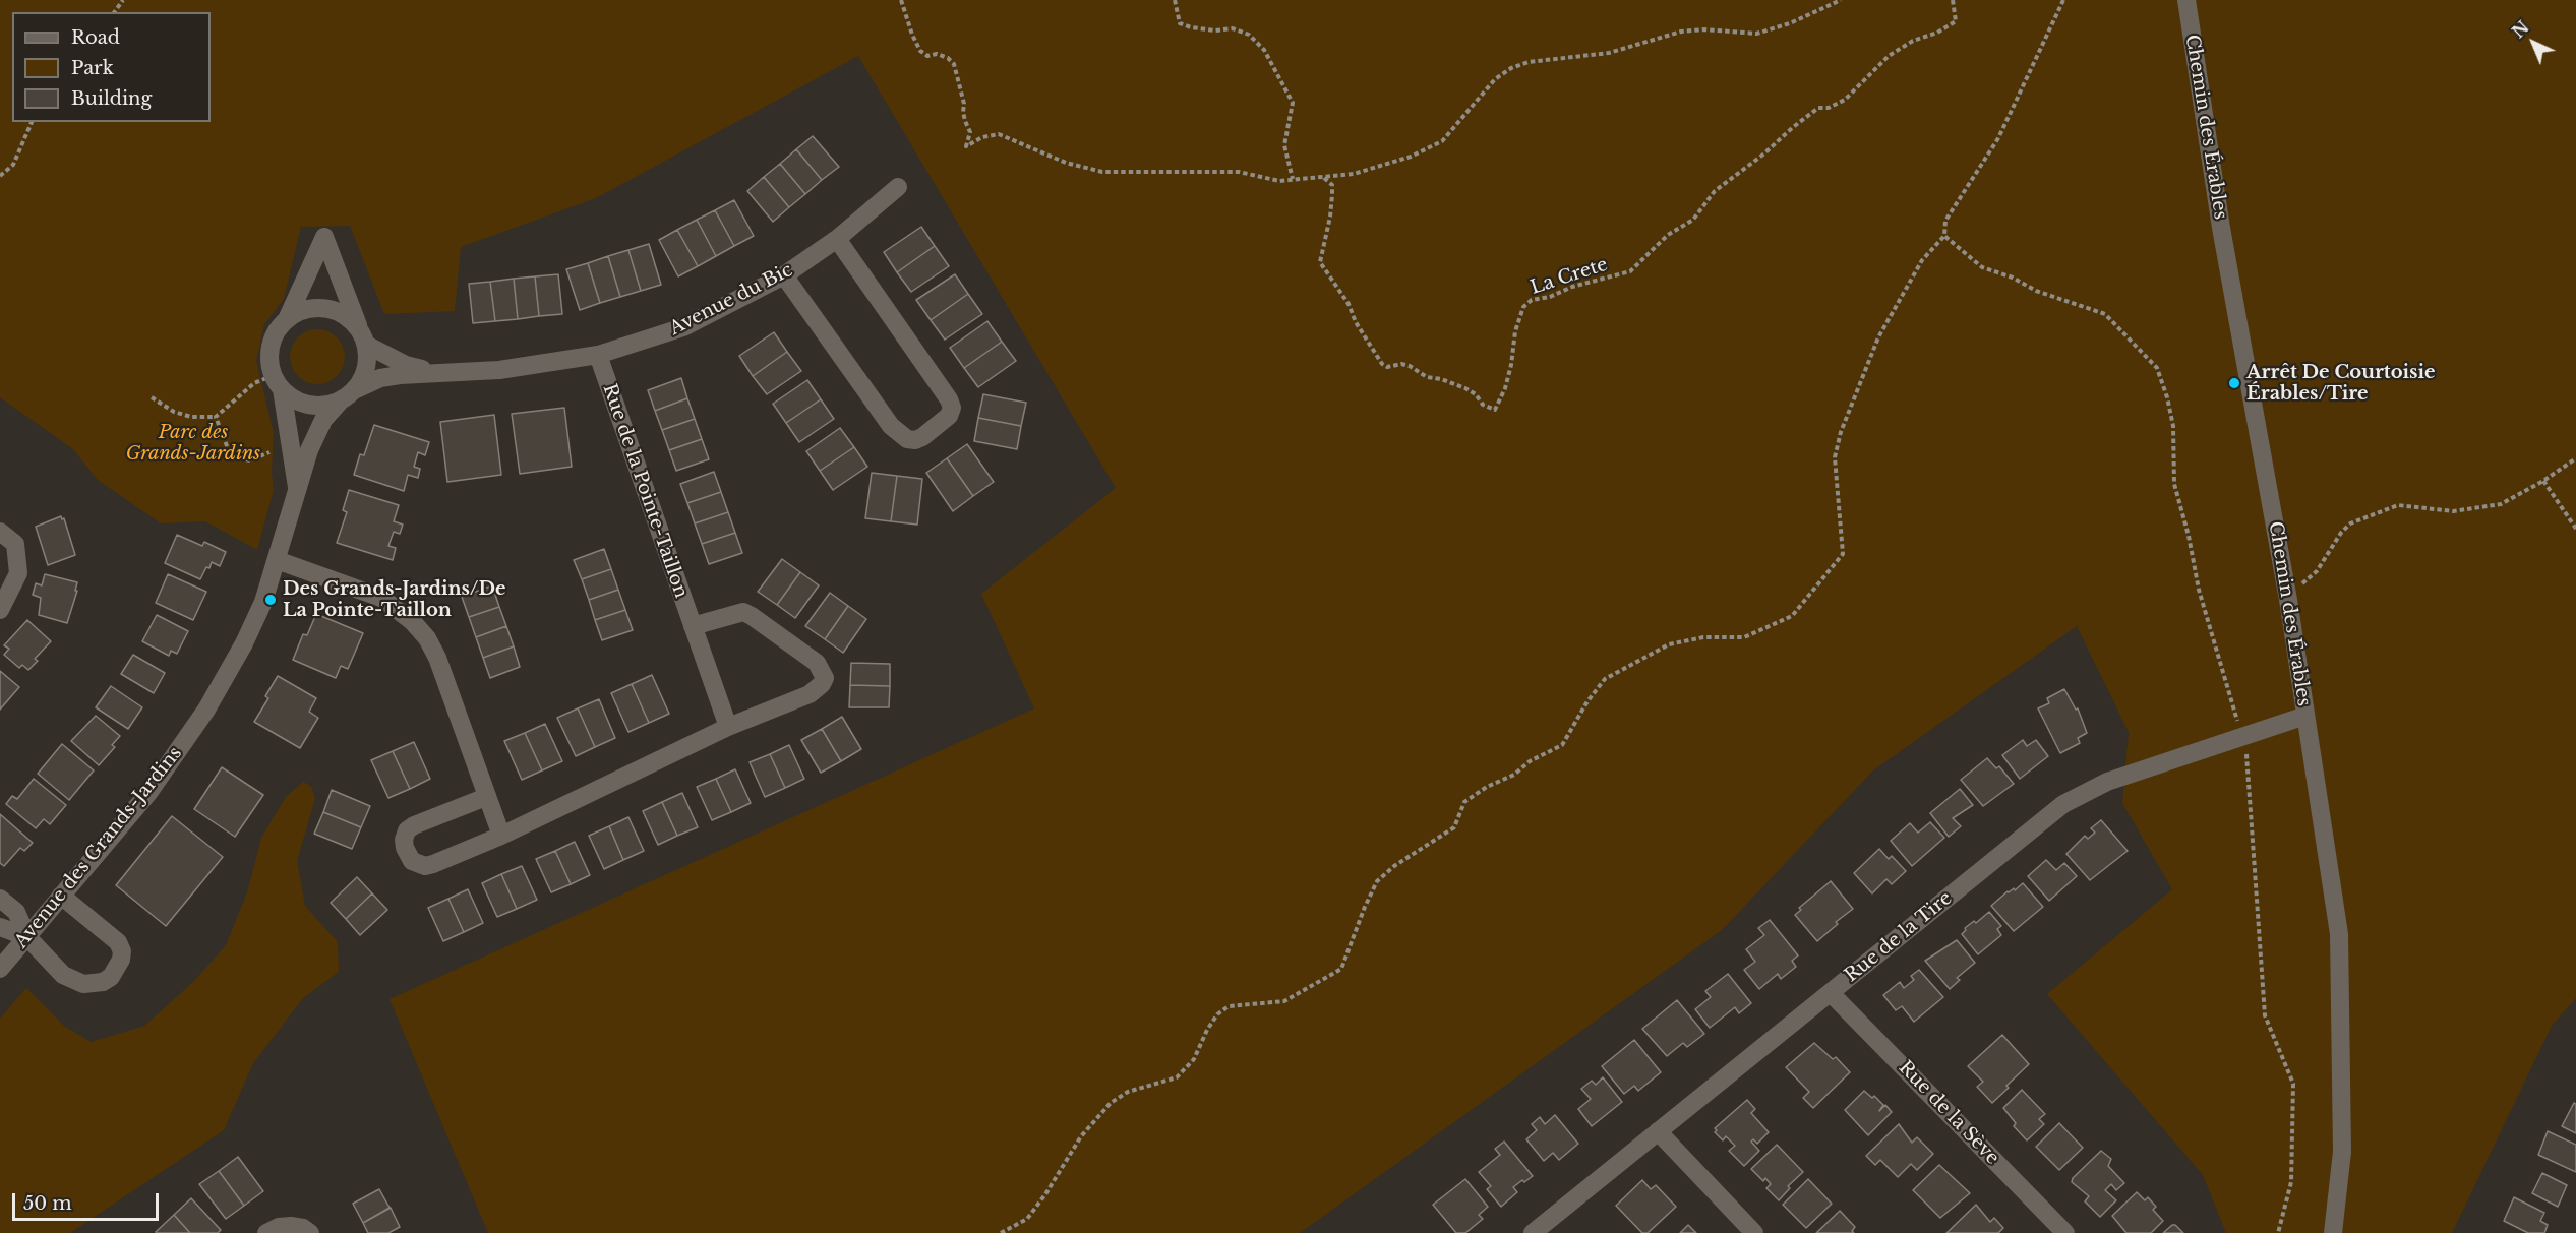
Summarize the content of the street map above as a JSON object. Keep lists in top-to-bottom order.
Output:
{
  "streets": {
    "street": [
      "Chemin des Érables",
      "Avenue du Bic",
      "Rue de la Pointe-Taillon",
      "Avenue des Grands-Jardins",
      "Rue de la Tire",
      "Rue de la Sève"
    ],
    "path": ["La Crete"]
  },
  "crossings": [
    ["Chemin des Érables", "Rue de la Tire"],
    ["Avenue du Bic", "Rue de la Pointe-Taillon"],
    ["Avenue du Bic", "Avenue des Grands-Jardins"],
    ["Rue de la Tire", "Rue de la Sève"]
  ],
  "parks": ["Parc des Grands-Jardins"],
  "places": ["Arrêt De Courtoisie Érables/Tire", "Des Grands-Jardins/De La Pointe-Taillon"],
  "legend": ["Road", "Park", "Building"],
  "scale_bar": "50 m",
  "north": "top left"
}
